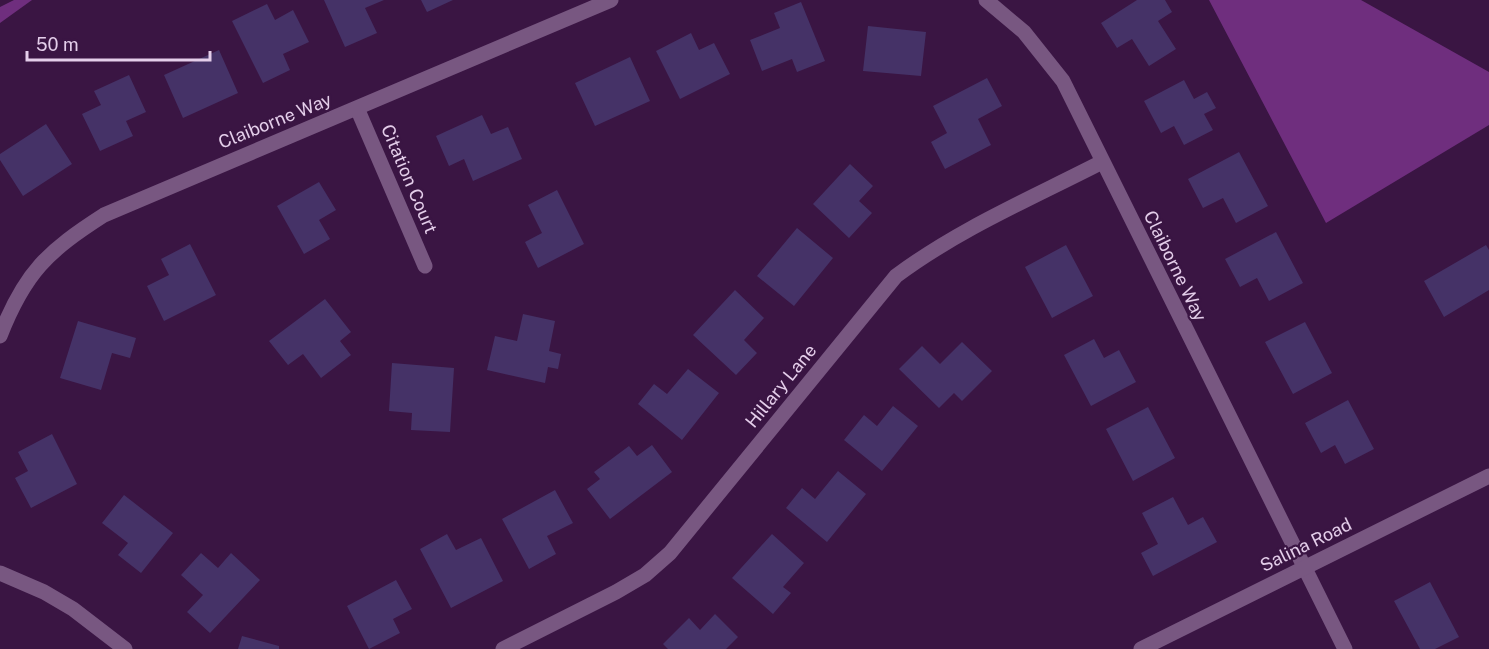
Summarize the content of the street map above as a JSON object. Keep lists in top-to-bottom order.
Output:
{
  "streets": {
    "street": [
      "Claiborne Way",
      "Citation Court",
      "Hillary Lane",
      "Salina Road"
    ]
  },
  "crossings": [
    ["Claiborne Way", "Citation Court"],
    ["Claiborne Way", "Hillary Lane"],
    ["Claiborne Way", "Salina Road"]
  ],
  "scale_bar": "50 m"
}
